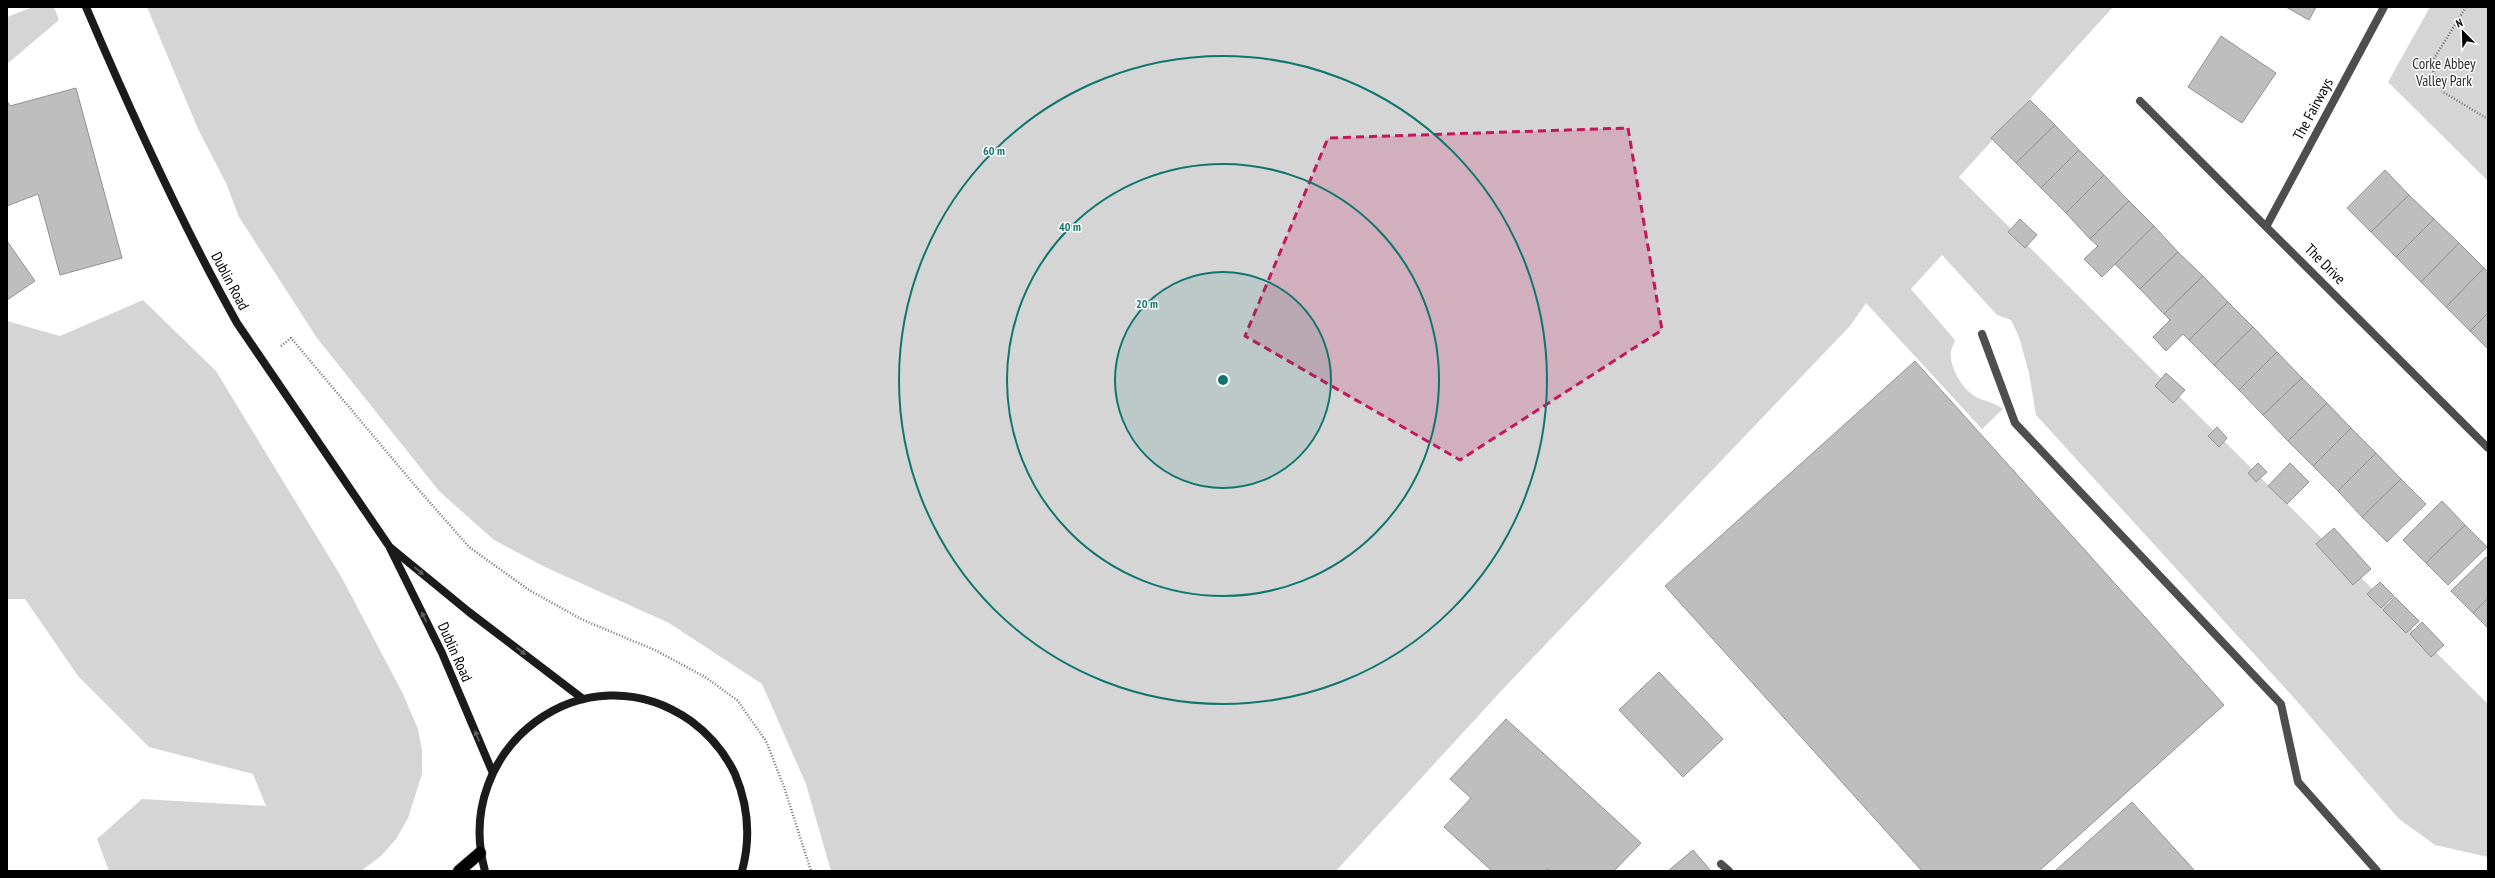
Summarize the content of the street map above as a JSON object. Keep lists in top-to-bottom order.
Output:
{
  "streets": {
    "main road": ["Dublin Road"],
    "street": ["The Fairways", "The Drive"]
  },
  "crossings": [
    ["The Fairways", "The Drive"]
  ],
  "parks": ["Corke Abbey Valley Park"],
  "north": "top left",
  "rings": ["60 m", "40 m", "20 m"]
}
